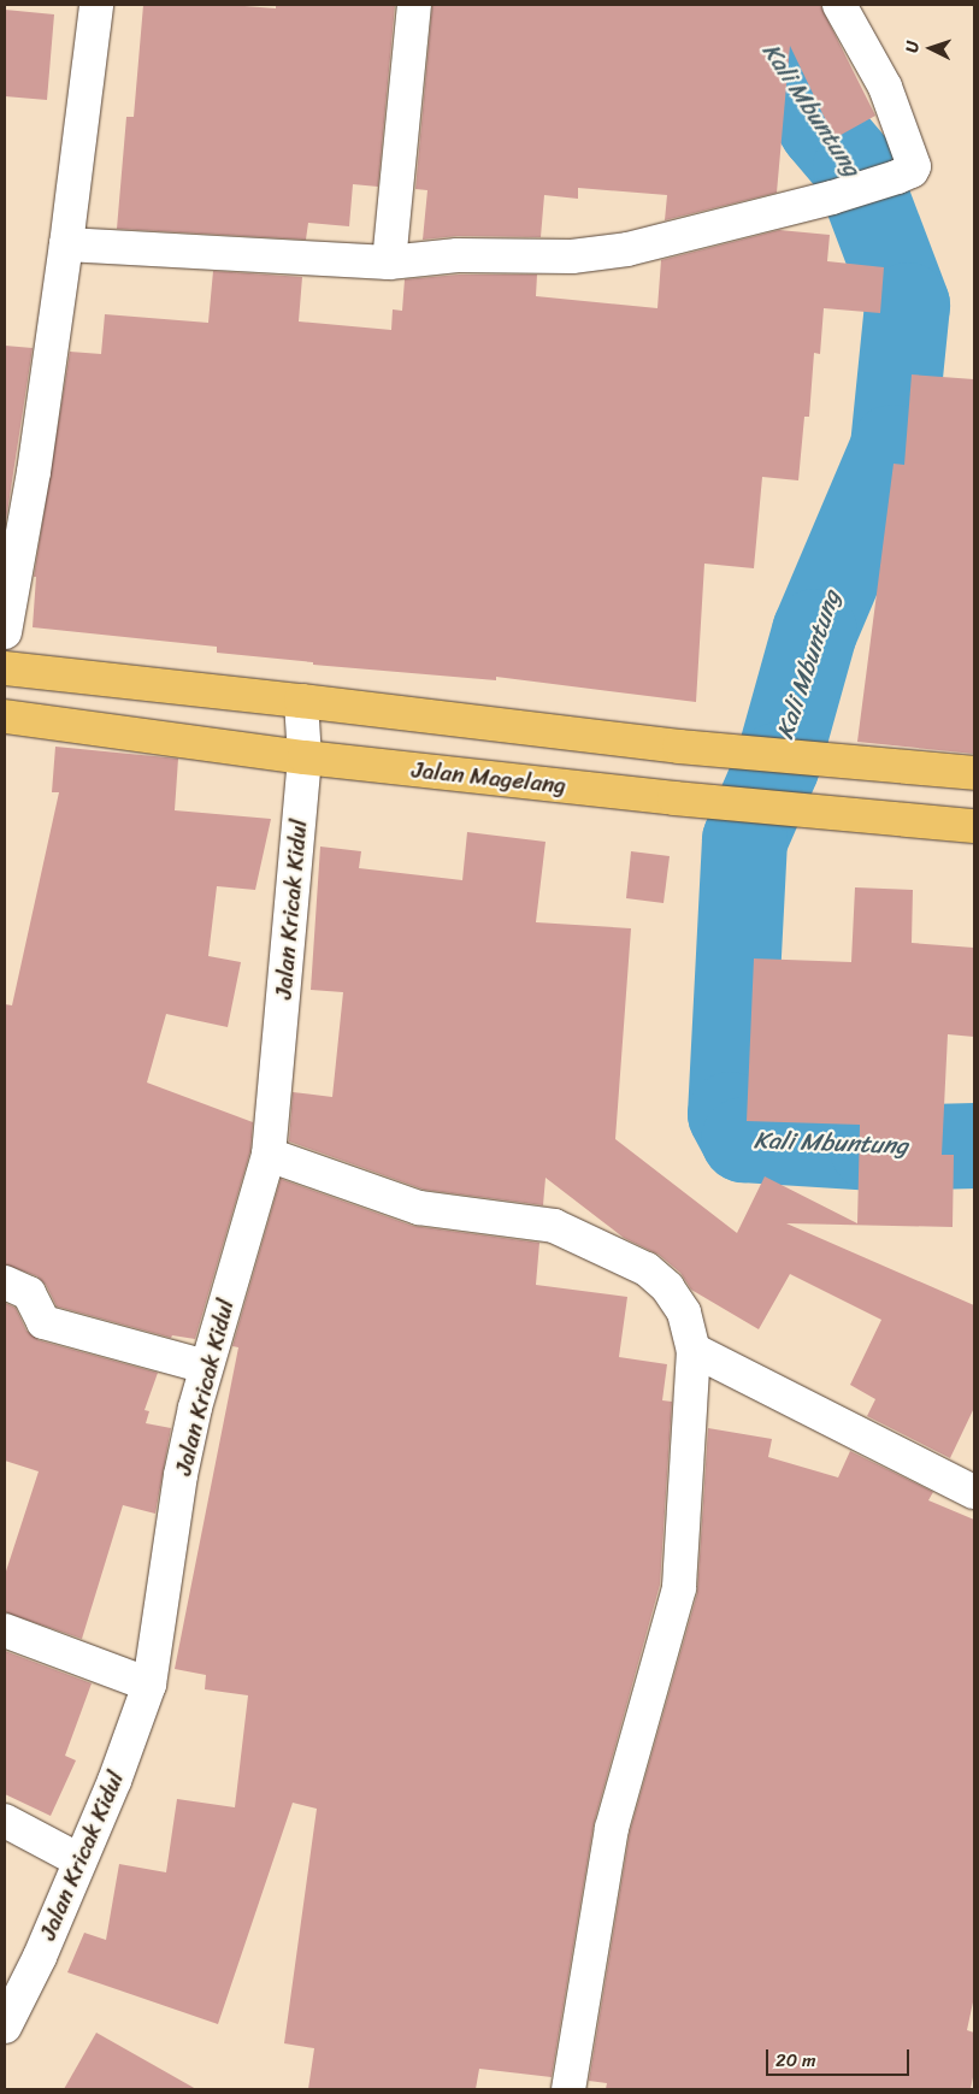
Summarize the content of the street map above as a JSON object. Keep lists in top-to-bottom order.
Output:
{
  "streets": {
    "main road": ["Jalan Magelang"],
    "street": ["Jalan Kricak Kidul"]
  },
  "crossings": [
    ["Jalan Magelang", "Jalan Kricak Kidul"]
  ],
  "water": ["Kali Mbuntung"],
  "scale_bar": "20 m",
  "north": "left"
}
